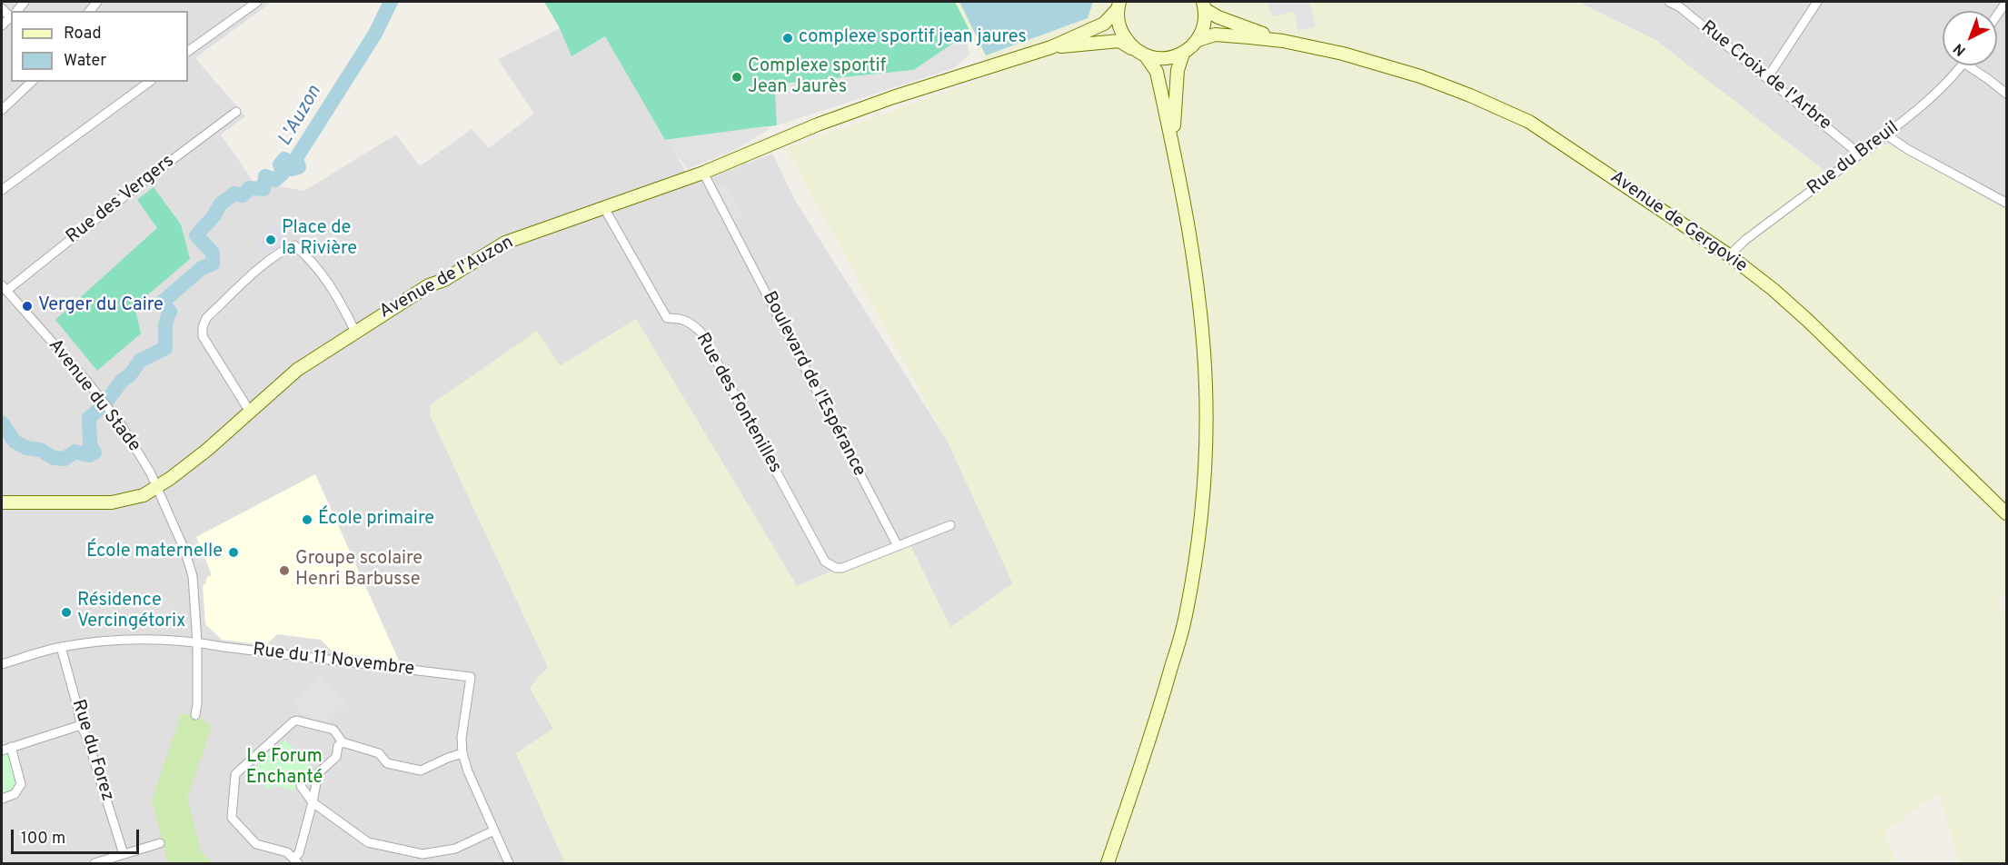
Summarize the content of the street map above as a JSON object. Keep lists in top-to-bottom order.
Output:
{
  "streets": {
    "main road": ["Avenue de Gergovie", "Avenue de l'Auzon"],
    "street": [
      "Rue Croix de l'Arbre",
      "Rue du Breuil",
      "Rue des Vergers",
      "Boulevard de l'Espérance",
      "Avenue du Stade",
      "Rue des Fontenilles",
      "Rue du 11 Novembre",
      "Rue du Forez"
    ]
  },
  "crossings": [
    ["Rue Croix de l'Arbre", "Rue du Breuil"],
    ["Rue du Breuil", "Avenue de Gergovie"],
    ["Rue des Vergers", "Avenue du Stade"],
    ["Avenue de l'Auzon", "Boulevard de l'Espérance"],
    ["Avenue de l'Auzon", "Avenue du Stade"],
    ["Avenue de l'Auzon", "Rue des Fontenilles"],
    ["Boulevard de l'Espérance", "Rue des Fontenilles"],
    ["Avenue du Stade", "Rue du 11 Novembre"],
    ["Rue du 11 Novembre", "Rue du Forez"]
  ],
  "water": ["L'Auzon"],
  "parks": ["Le Forum Enchanté"],
  "places": [
    "complexe sportif jean jaures",
    "Complexe sportif Jean Jaurès",
    "Place de la Rivière",
    "Verger du Caire",
    "École primaire",
    "École maternelle",
    "Groupe scolaire Henri Barbusse",
    "Résidence Vercingétorix"
  ],
  "legend": ["Road", "Water"],
  "scale_bar": "100 m",
  "north": "bottom left"
}
